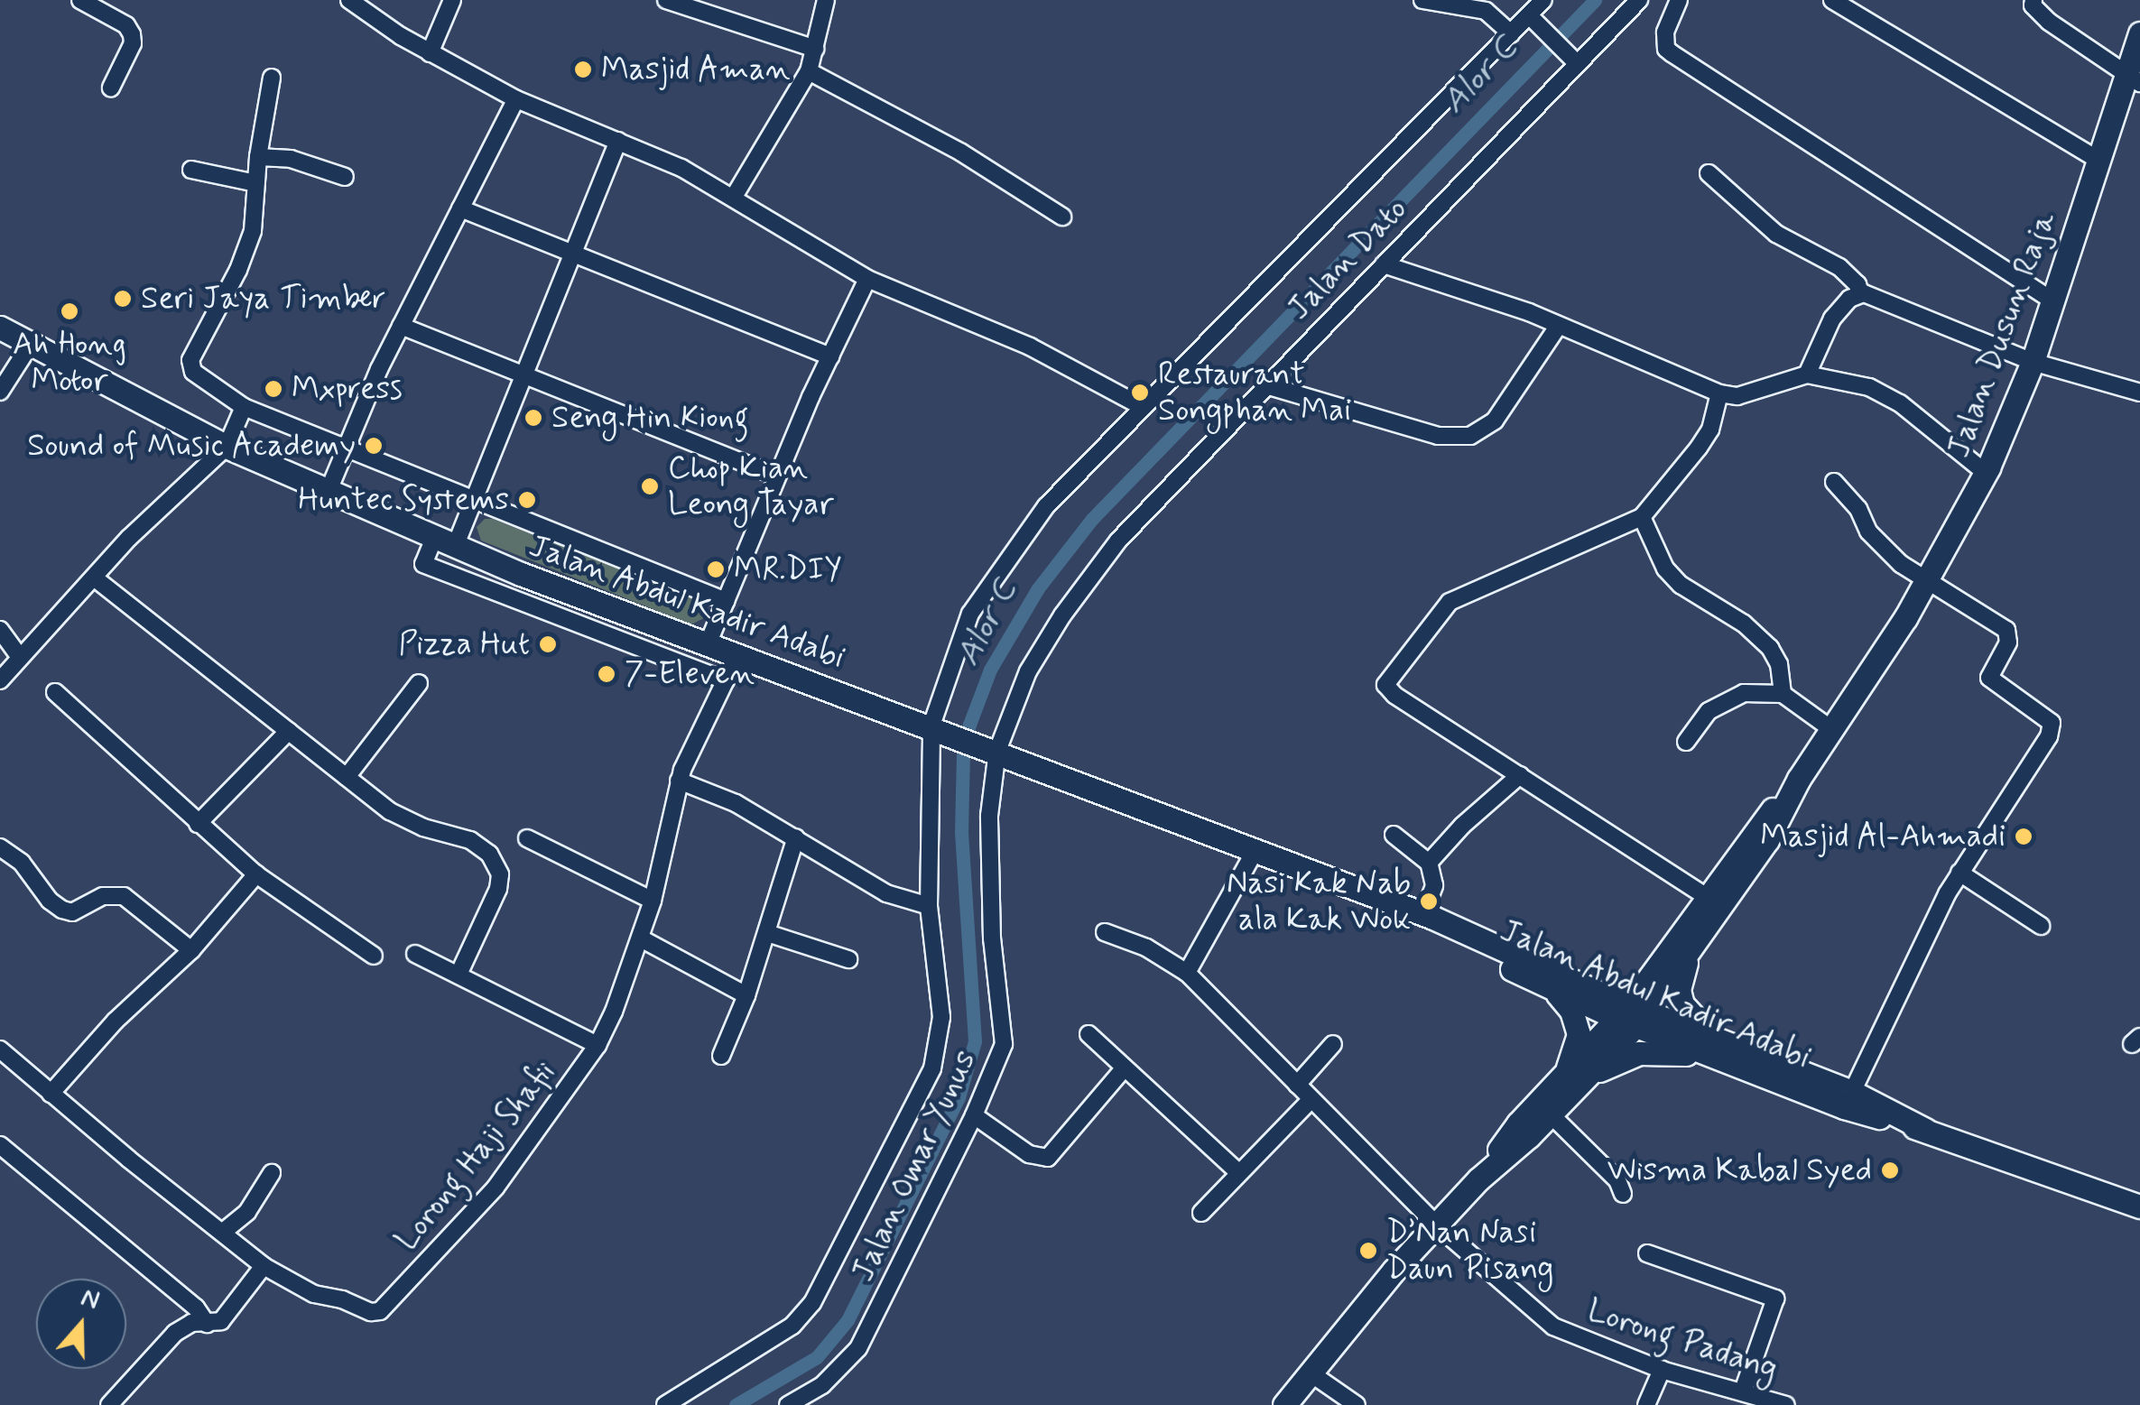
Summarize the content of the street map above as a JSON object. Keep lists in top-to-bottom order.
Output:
{
  "streets": {
    "main road": ["Jalan Dusun Raja", "Jalan Abdul Kadir Adabi"],
    "street": [
      "Jalan Dato",
      "Lorong Haji Shafii",
      "Jalan Omar Yunus",
      "Lorong Padang"
    ]
  },
  "crossings": [
    ["Jalan Dato", "Jalan Abdul Kadir Adabi"],
    ["Jalan Dato", "Jalan Omar Yunus"],
    ["Jalan Dusun Raja", "Jalan Abdul Kadir Adabi"],
    ["Jalan Abdul Kadir Adabi", "Lorong Haji Shafii"],
    ["Jalan Abdul Kadir Adabi", "Jalan Omar Yunus"]
  ],
  "water": ["Alor C"],
  "places": [
    "Masjid Aman",
    "Seri Jaya Timber",
    "Ah Hong Motor",
    "Mxpress",
    "Restaurant Songphan Mai",
    "Seng Hin Kiong",
    "Sound of Music Academy",
    "Chop Kian Leong Tayar",
    "Huntec Systems",
    "MR.DIY",
    "Pizza Hut",
    "7-Eleven",
    "Masjid Al-Ahmadi",
    "Nasi Kak Nab ala Kak Wok",
    "Wisma Kabal Syed",
    "D’Nan Nasi Daun Pisang"
  ],
  "north": "top"
}
